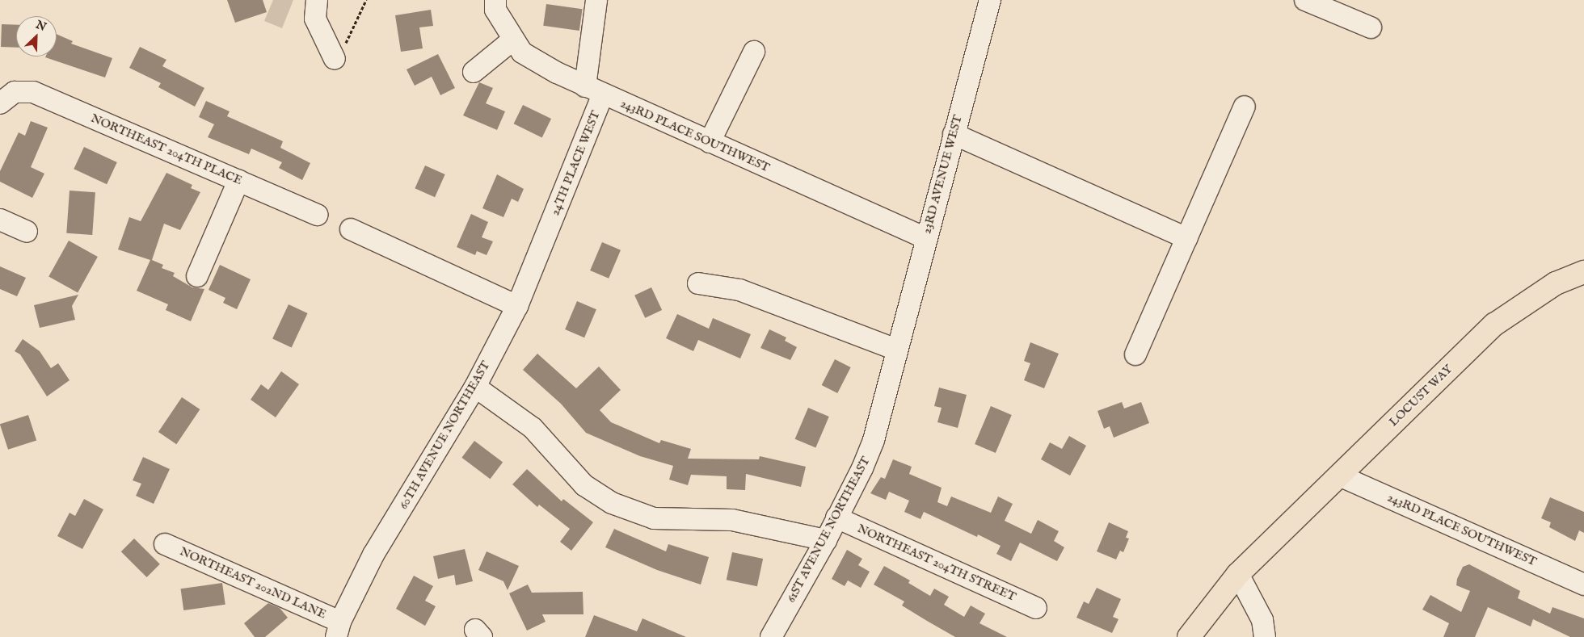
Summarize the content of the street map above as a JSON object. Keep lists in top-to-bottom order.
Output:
{
  "streets": {
    "main road": ["LOCUST WAY"],
    "street": [
      "243RD PLACE SOUTHWEST",
      "NORTHEAST 204TH PLACE",
      "24TH PLACE WEST",
      "23RD AVENUE WEST",
      "60TH AVENUE NORTHEAST",
      "61ST AVENUE NORTHEAST",
      "NORTHEAST 204TH STREET",
      "NORTHEAST 202ND LANE"
    ]
  },
  "crossings": [
    ["243RD PLACE SOUTHWEST", "24TH PLACE WEST"],
    ["243RD PLACE SOUTHWEST", "23RD AVENUE WEST"],
    ["243RD PLACE SOUTHWEST", "LOCUST WAY"],
    ["24TH PLACE WEST", "60TH AVENUE NORTHEAST"],
    ["23RD AVENUE WEST", "61ST AVENUE NORTHEAST"],
    ["60TH AVENUE NORTHEAST", "NORTHEAST 202ND LANE"],
    ["61ST AVENUE NORTHEAST", "NORTHEAST 204TH STREET"]
  ],
  "north": "top right"
}
